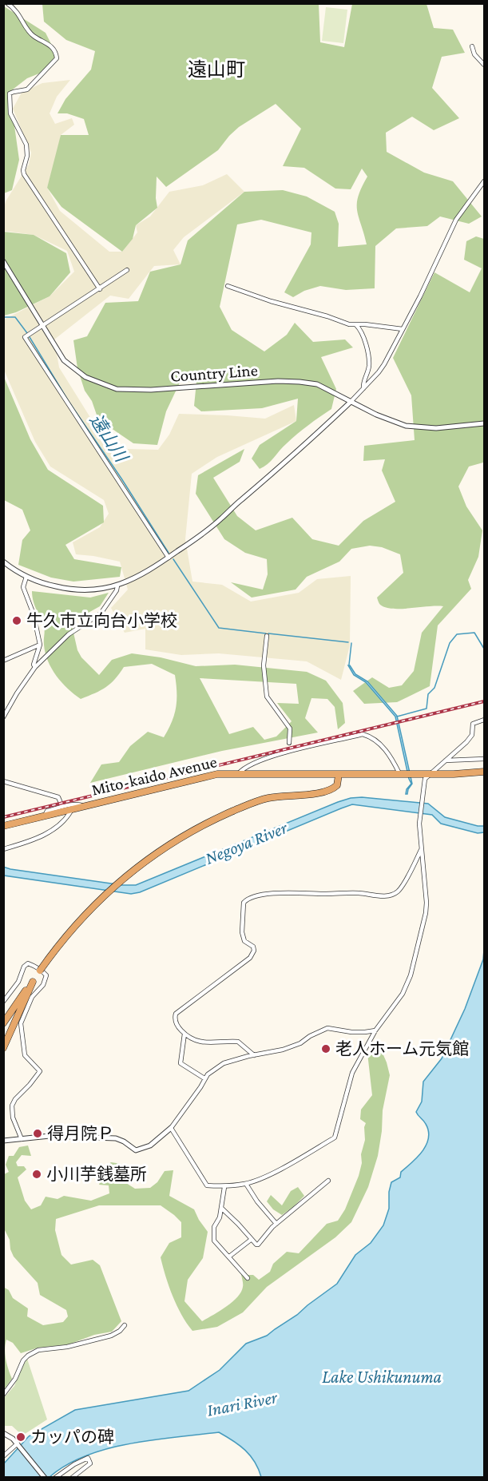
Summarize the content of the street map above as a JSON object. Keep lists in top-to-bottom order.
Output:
{
  "streets": {
    "highway": ["Mito-kaido Avenue"],
    "street": ["Country Line"]
  },
  "districts": ["遠山町"],
  "water": [
    "遠山川",
    "Negoya River",
    "Lake Ushikunuma",
    "Inari River"
  ],
  "places": [
    "牛久市立向台小学校",
    "老人ホーム元気館",
    "得月院Ｐ",
    "小川芋銭墓所",
    "カッパの碑"
  ]
}
